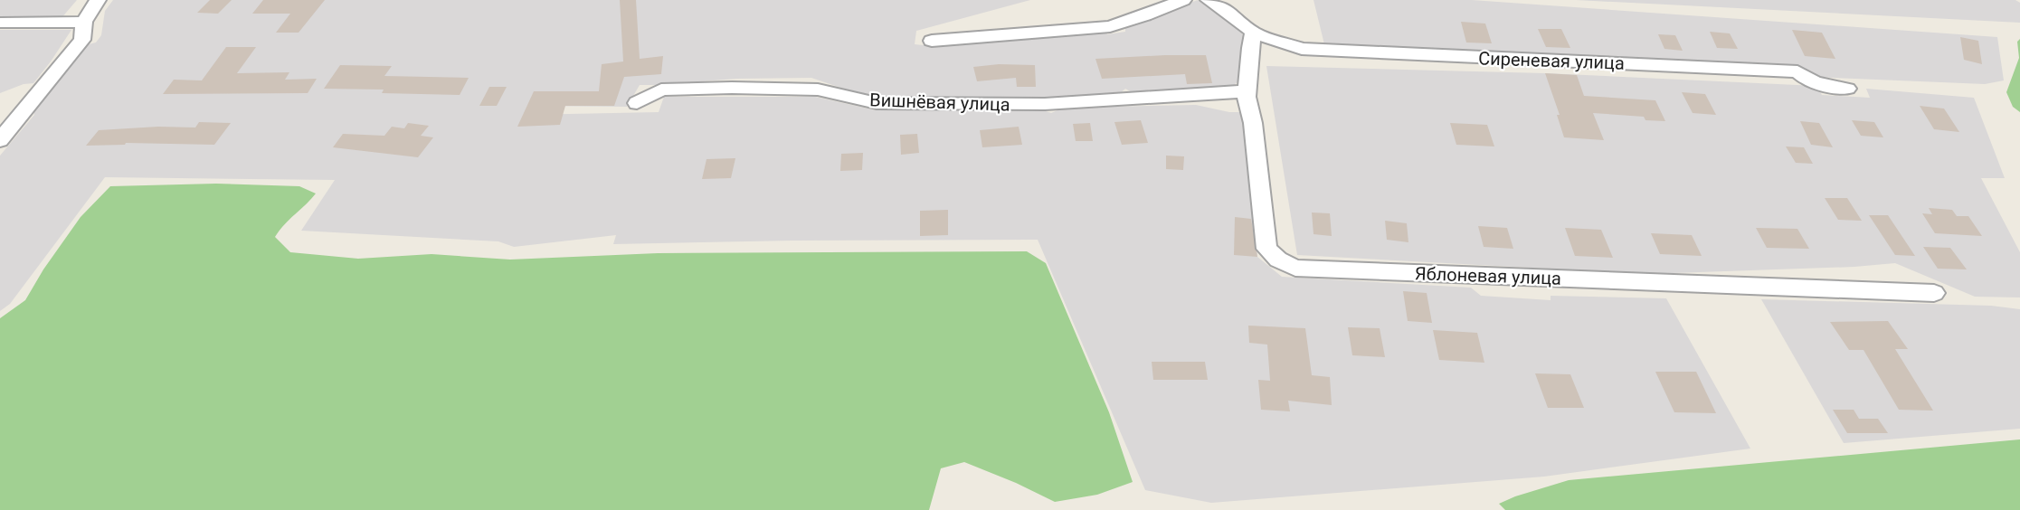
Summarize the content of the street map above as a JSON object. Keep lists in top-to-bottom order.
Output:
{
  "streets": {
    "street": ["Сиреневая улица", "Вишнёвая улица", "Яблоневая улица"]
  },
  "crossings": [
    ["Сиреневая улица", "Яблоневая улица"],
    ["Вишнёвая улица", "Яблоневая улица"]
  ]
}
